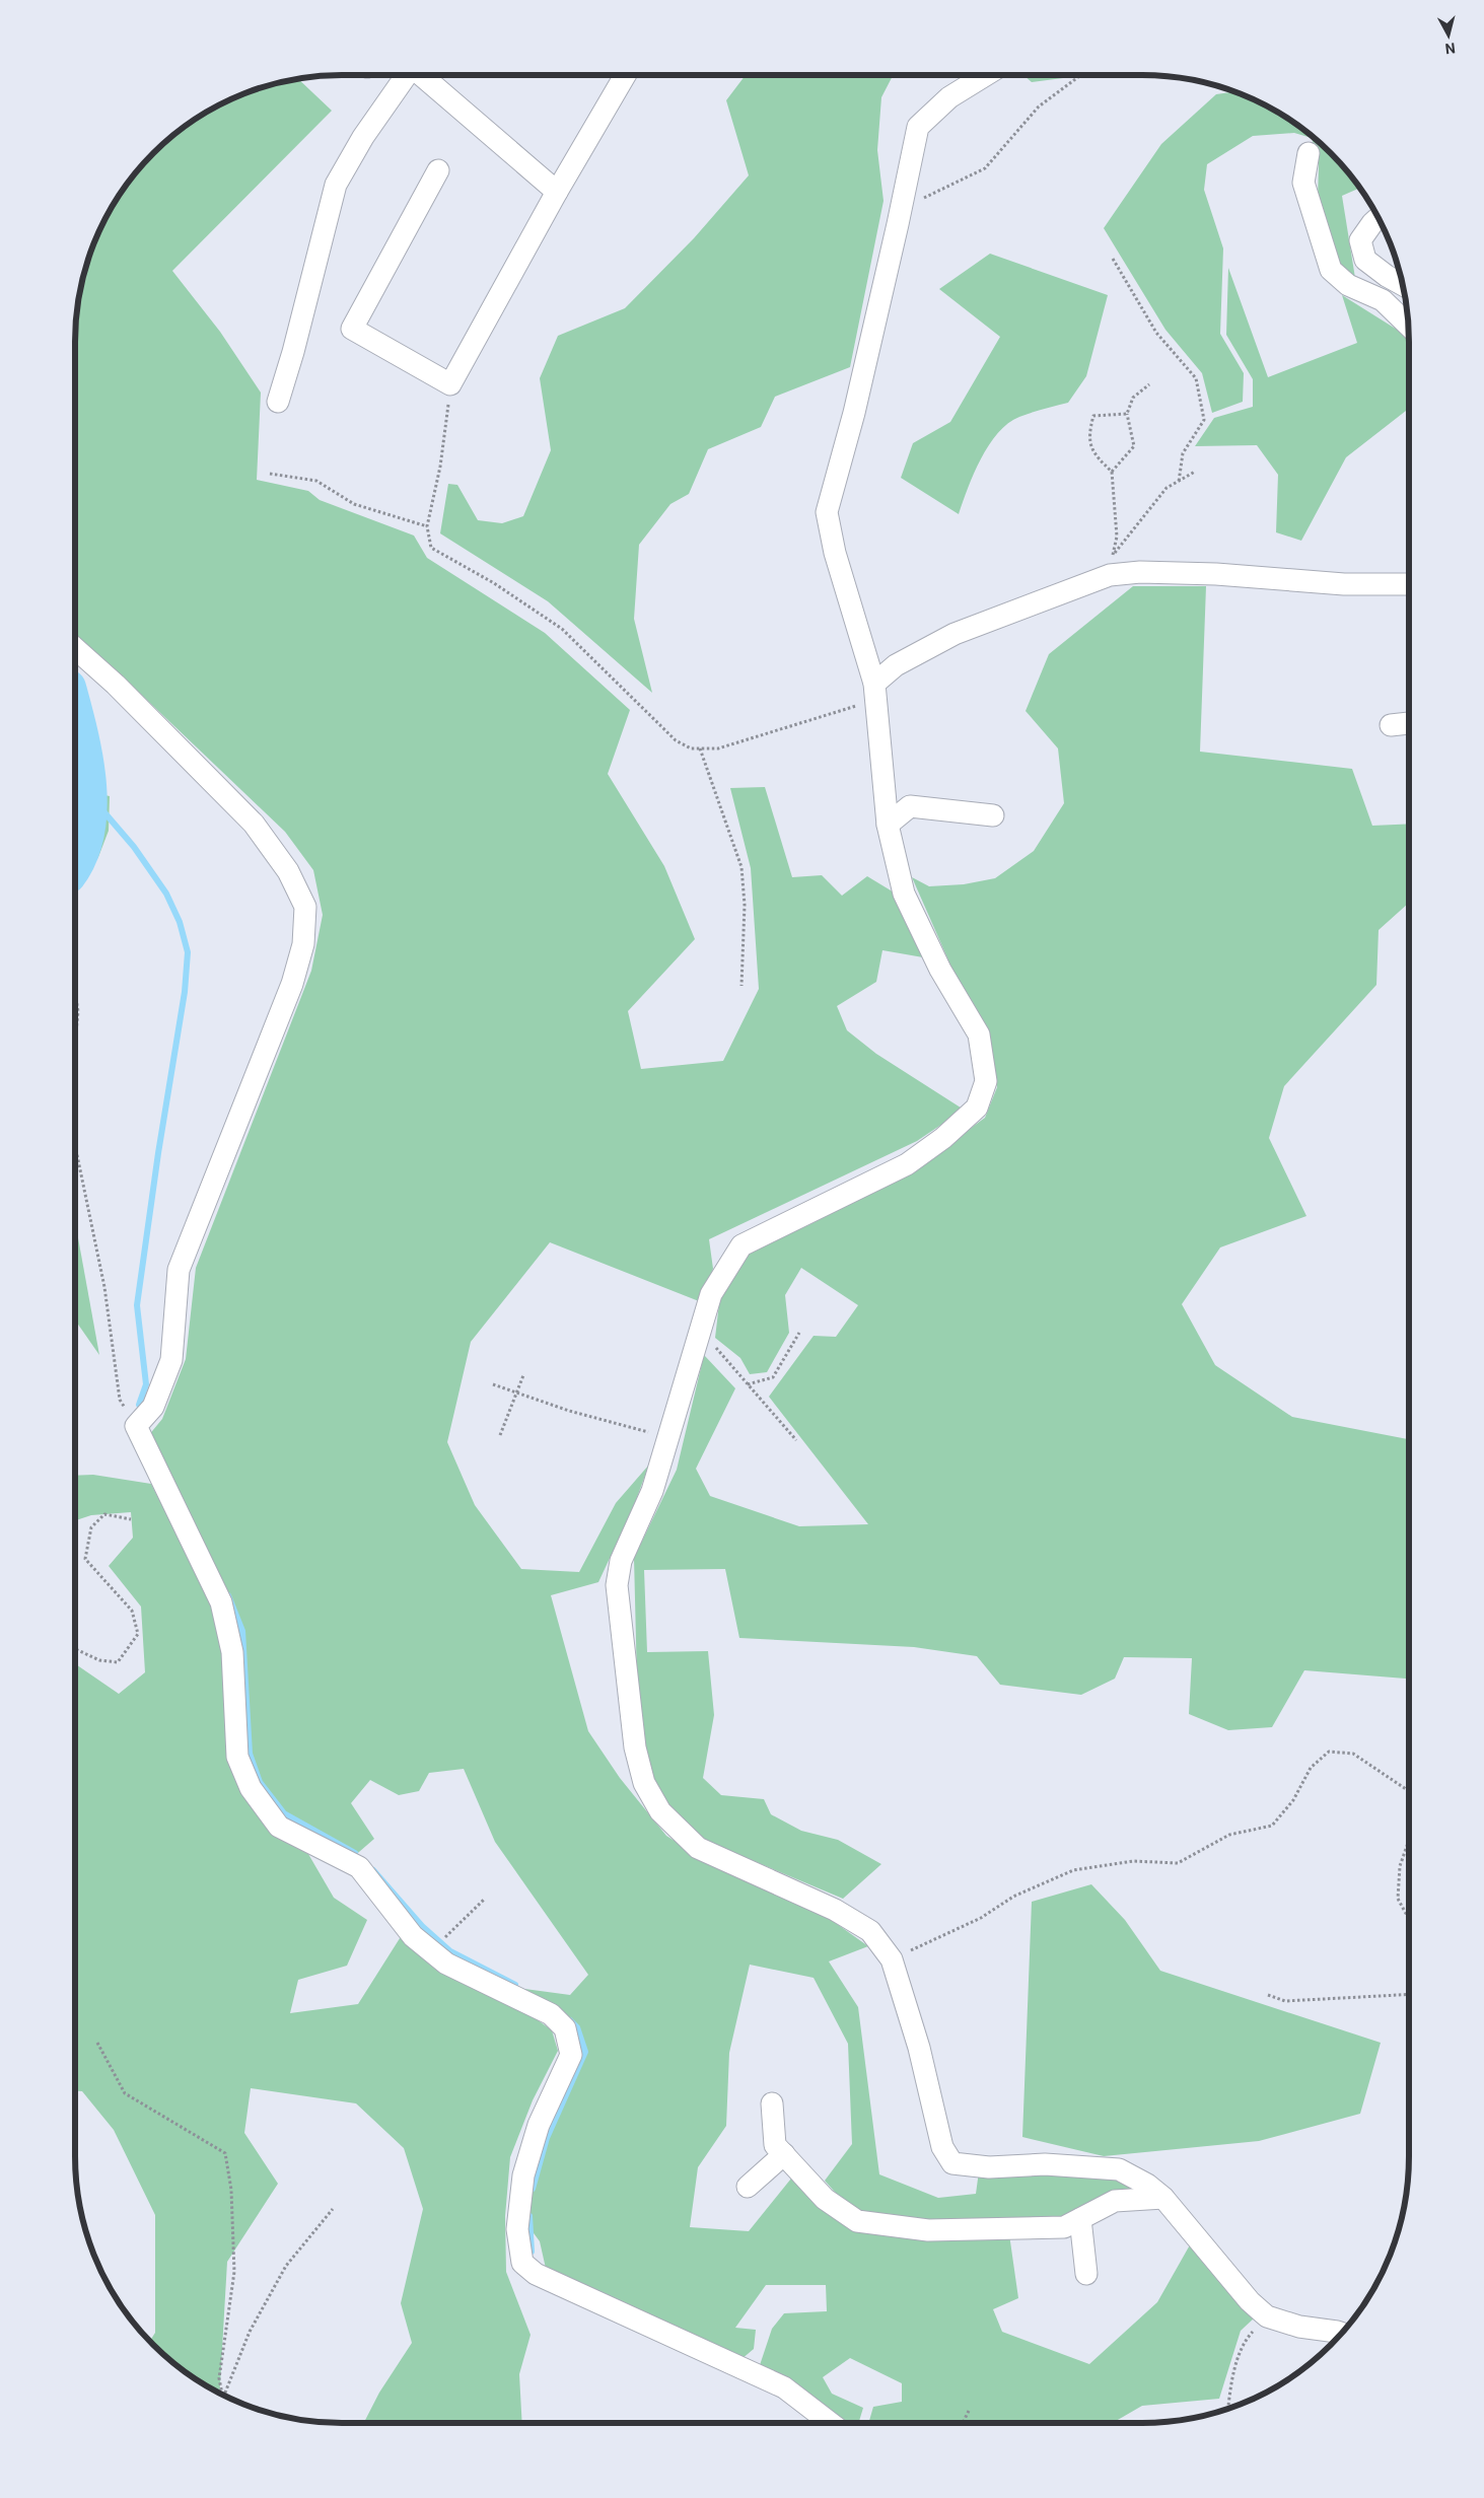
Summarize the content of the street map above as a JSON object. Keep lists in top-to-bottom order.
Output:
{
  "north": "bottom"
}
